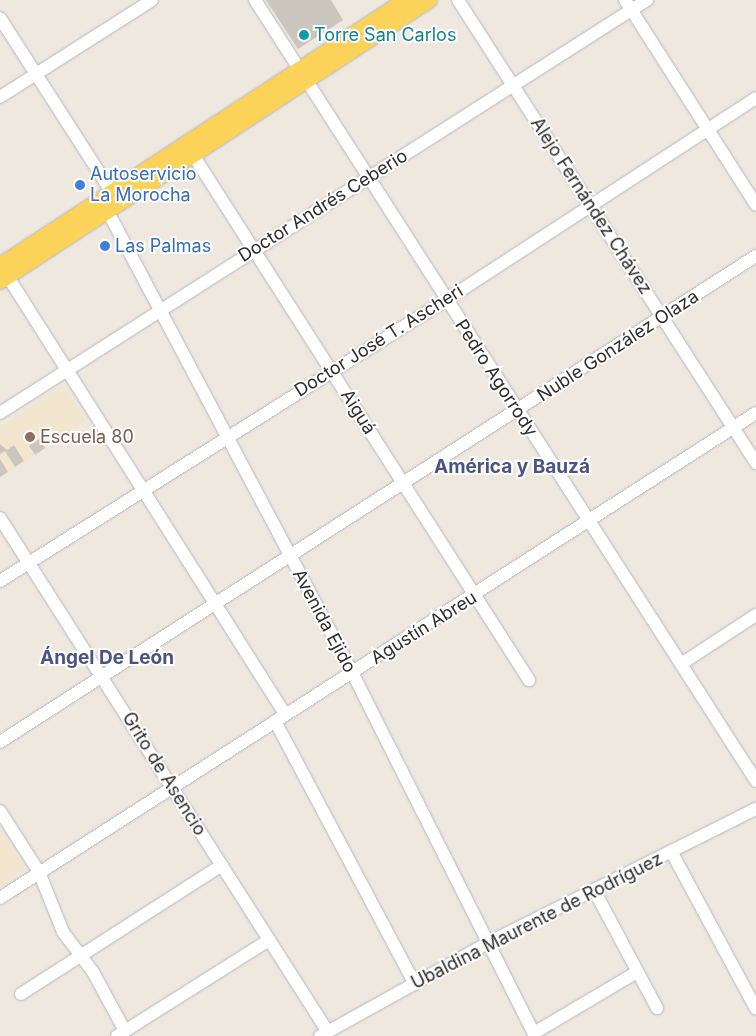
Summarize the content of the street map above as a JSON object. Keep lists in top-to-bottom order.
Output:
{
  "streets": {
    "street": [
      "Doctor Andrés Ceberio",
      "Alejo Fernández Chávez",
      "Doctor José T. Ascheri",
      "Nuble González Olaza",
      "Pedro Agorrody",
      "Aiguá",
      "Avenida Ejido",
      "Agustín Abreu",
      "Grito de Asencio",
      "Ubaldina Maurente de Rodríguez"
    ]
  },
  "crossings": [
    ["Doctor Andrés Ceberio", "Alejo Fernández Chávez"],
    ["Doctor Andrés Ceberio", "Pedro Agorrody"],
    ["Doctor Andrés Ceberio", "Aiguá"],
    ["Doctor Andrés Ceberio", "Avenida Ejido"],
    ["Alejo Fernández Chávez", "Doctor José T. Ascheri"],
    ["Alejo Fernández Chávez", "Nuble González Olaza"],
    ["Alejo Fernández Chávez", "Agustín Abreu"],
    ["Doctor José T. Ascheri", "Pedro Agorrody"],
    ["Doctor José T. Ascheri", "Aiguá"],
    ["Doctor José T. Ascheri", "Avenida Ejido"],
    ["Doctor José T. Ascheri", "Grito de Asencio"],
    ["Nuble González Olaza", "Pedro Agorrody"],
    ["Nuble González Olaza", "Aiguá"],
    ["Nuble González Olaza", "Avenida Ejido"],
    ["Nuble González Olaza", "Grito de Asencio"],
    ["Pedro Agorrody", "Agustín Abreu"],
    ["Aiguá", "Agustín Abreu"],
    ["Avenida Ejido", "Agustín Abreu"],
    ["Avenida Ejido", "Ubaldina Maurente de Rodríguez"],
    ["Agustín Abreu", "Grito de Asencio"],
    ["Grito de Asencio", "Ubaldina Maurente de Rodríguez"]
  ],
  "districts": ["América y Bauzá", "Ángel De León"],
  "places": [
    "Torre San Carlos",
    "Autoservicio La Morocha",
    "Las Palmas",
    "Escuela 80"
  ]
}
